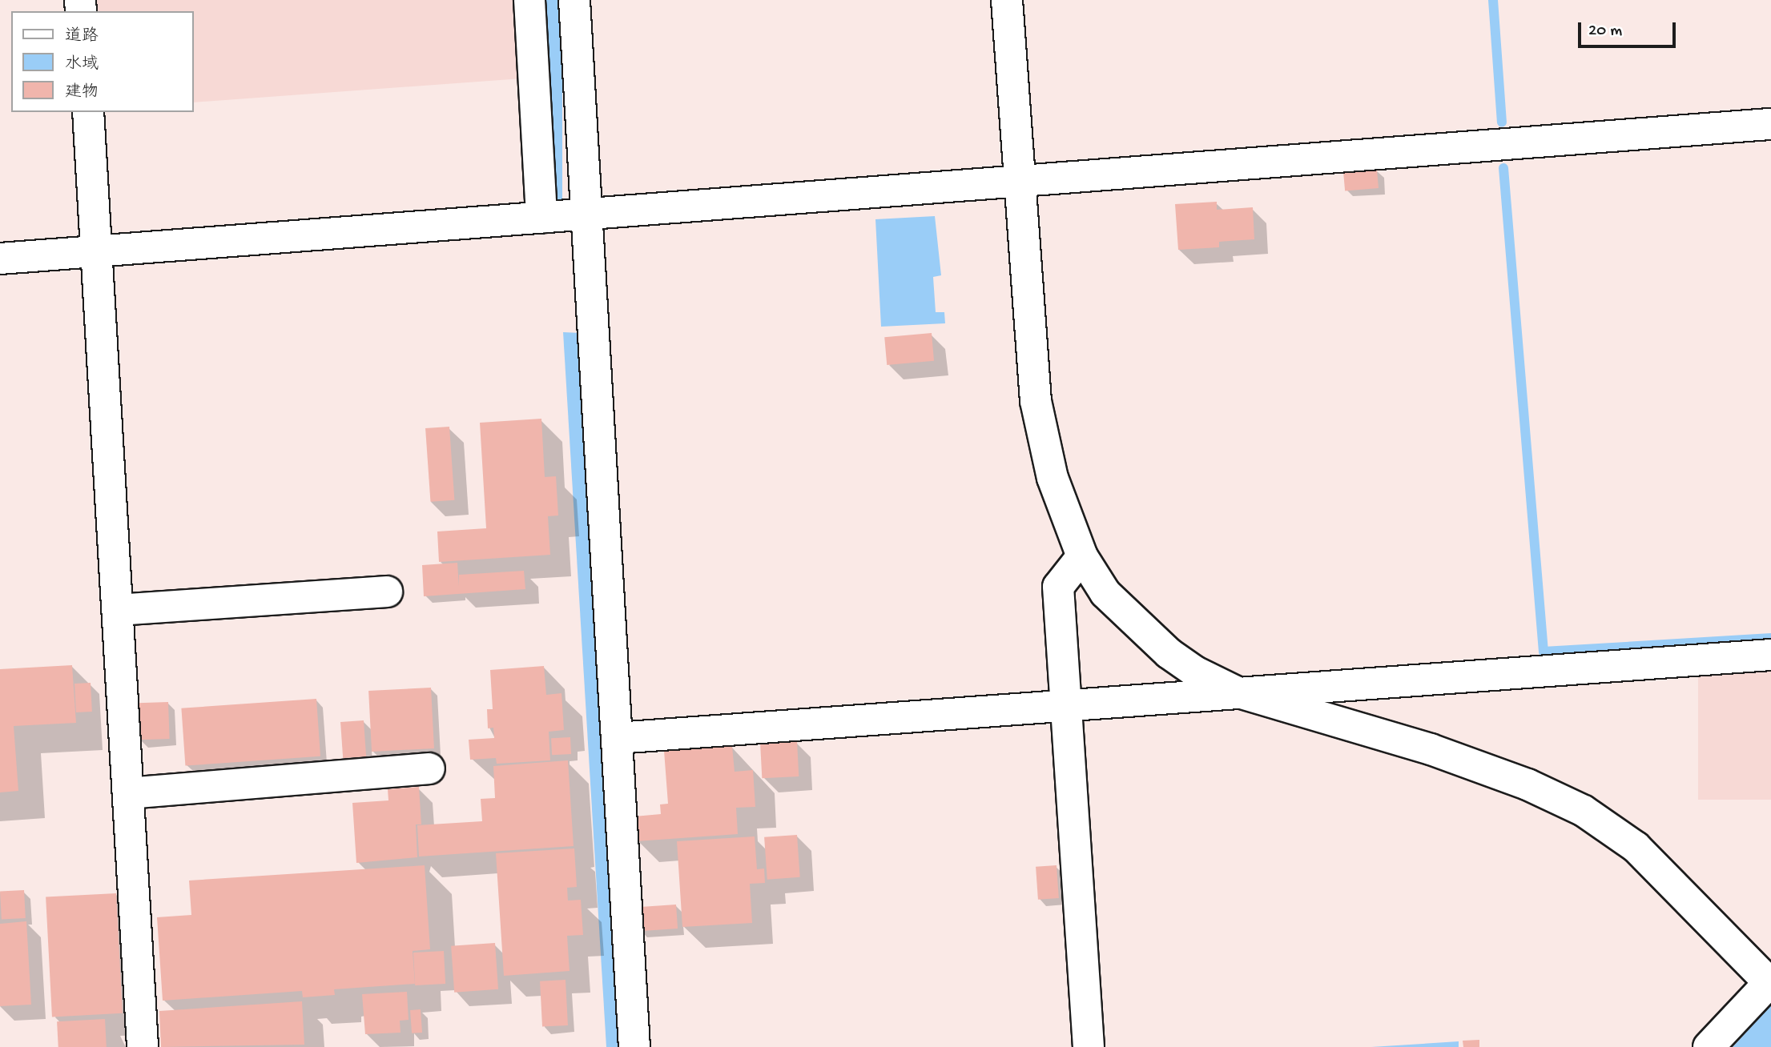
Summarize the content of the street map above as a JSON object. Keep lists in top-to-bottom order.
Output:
{
  "legend": ["道路", "水域", "建物"],
  "scale_bar": "20 m"
}
